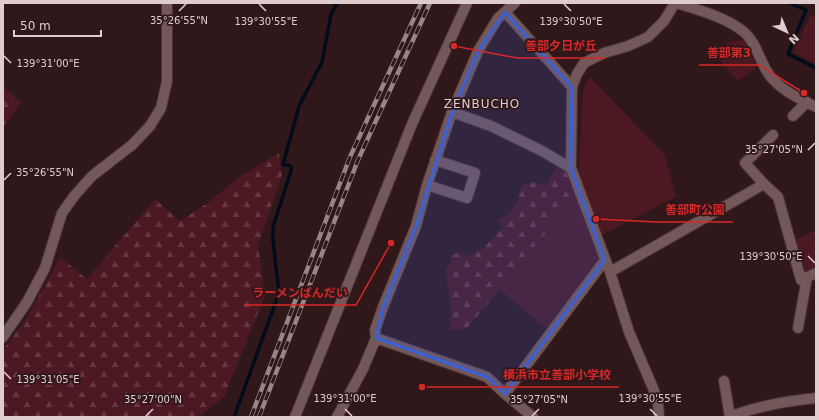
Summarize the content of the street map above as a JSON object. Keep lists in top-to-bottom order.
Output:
{
  "districts": ["ZENBUCHO"],
  "places": [
    "善部夕日が丘",
    "善部第3",
    "善部町公園",
    "ラーメンばんだい",
    "横浜市立善部小学校"
  ],
  "scale_bar": "50 m",
  "north": "bottom right",
  "coordinates": [
    "35°26'55\"N",
    "139°30'55\"E",
    "139°30'50\"E",
    "139°31'00\"E",
    "35°27'05\"N",
    "139°31'05\"E",
    "35°27'00\"N"
  ]
}
